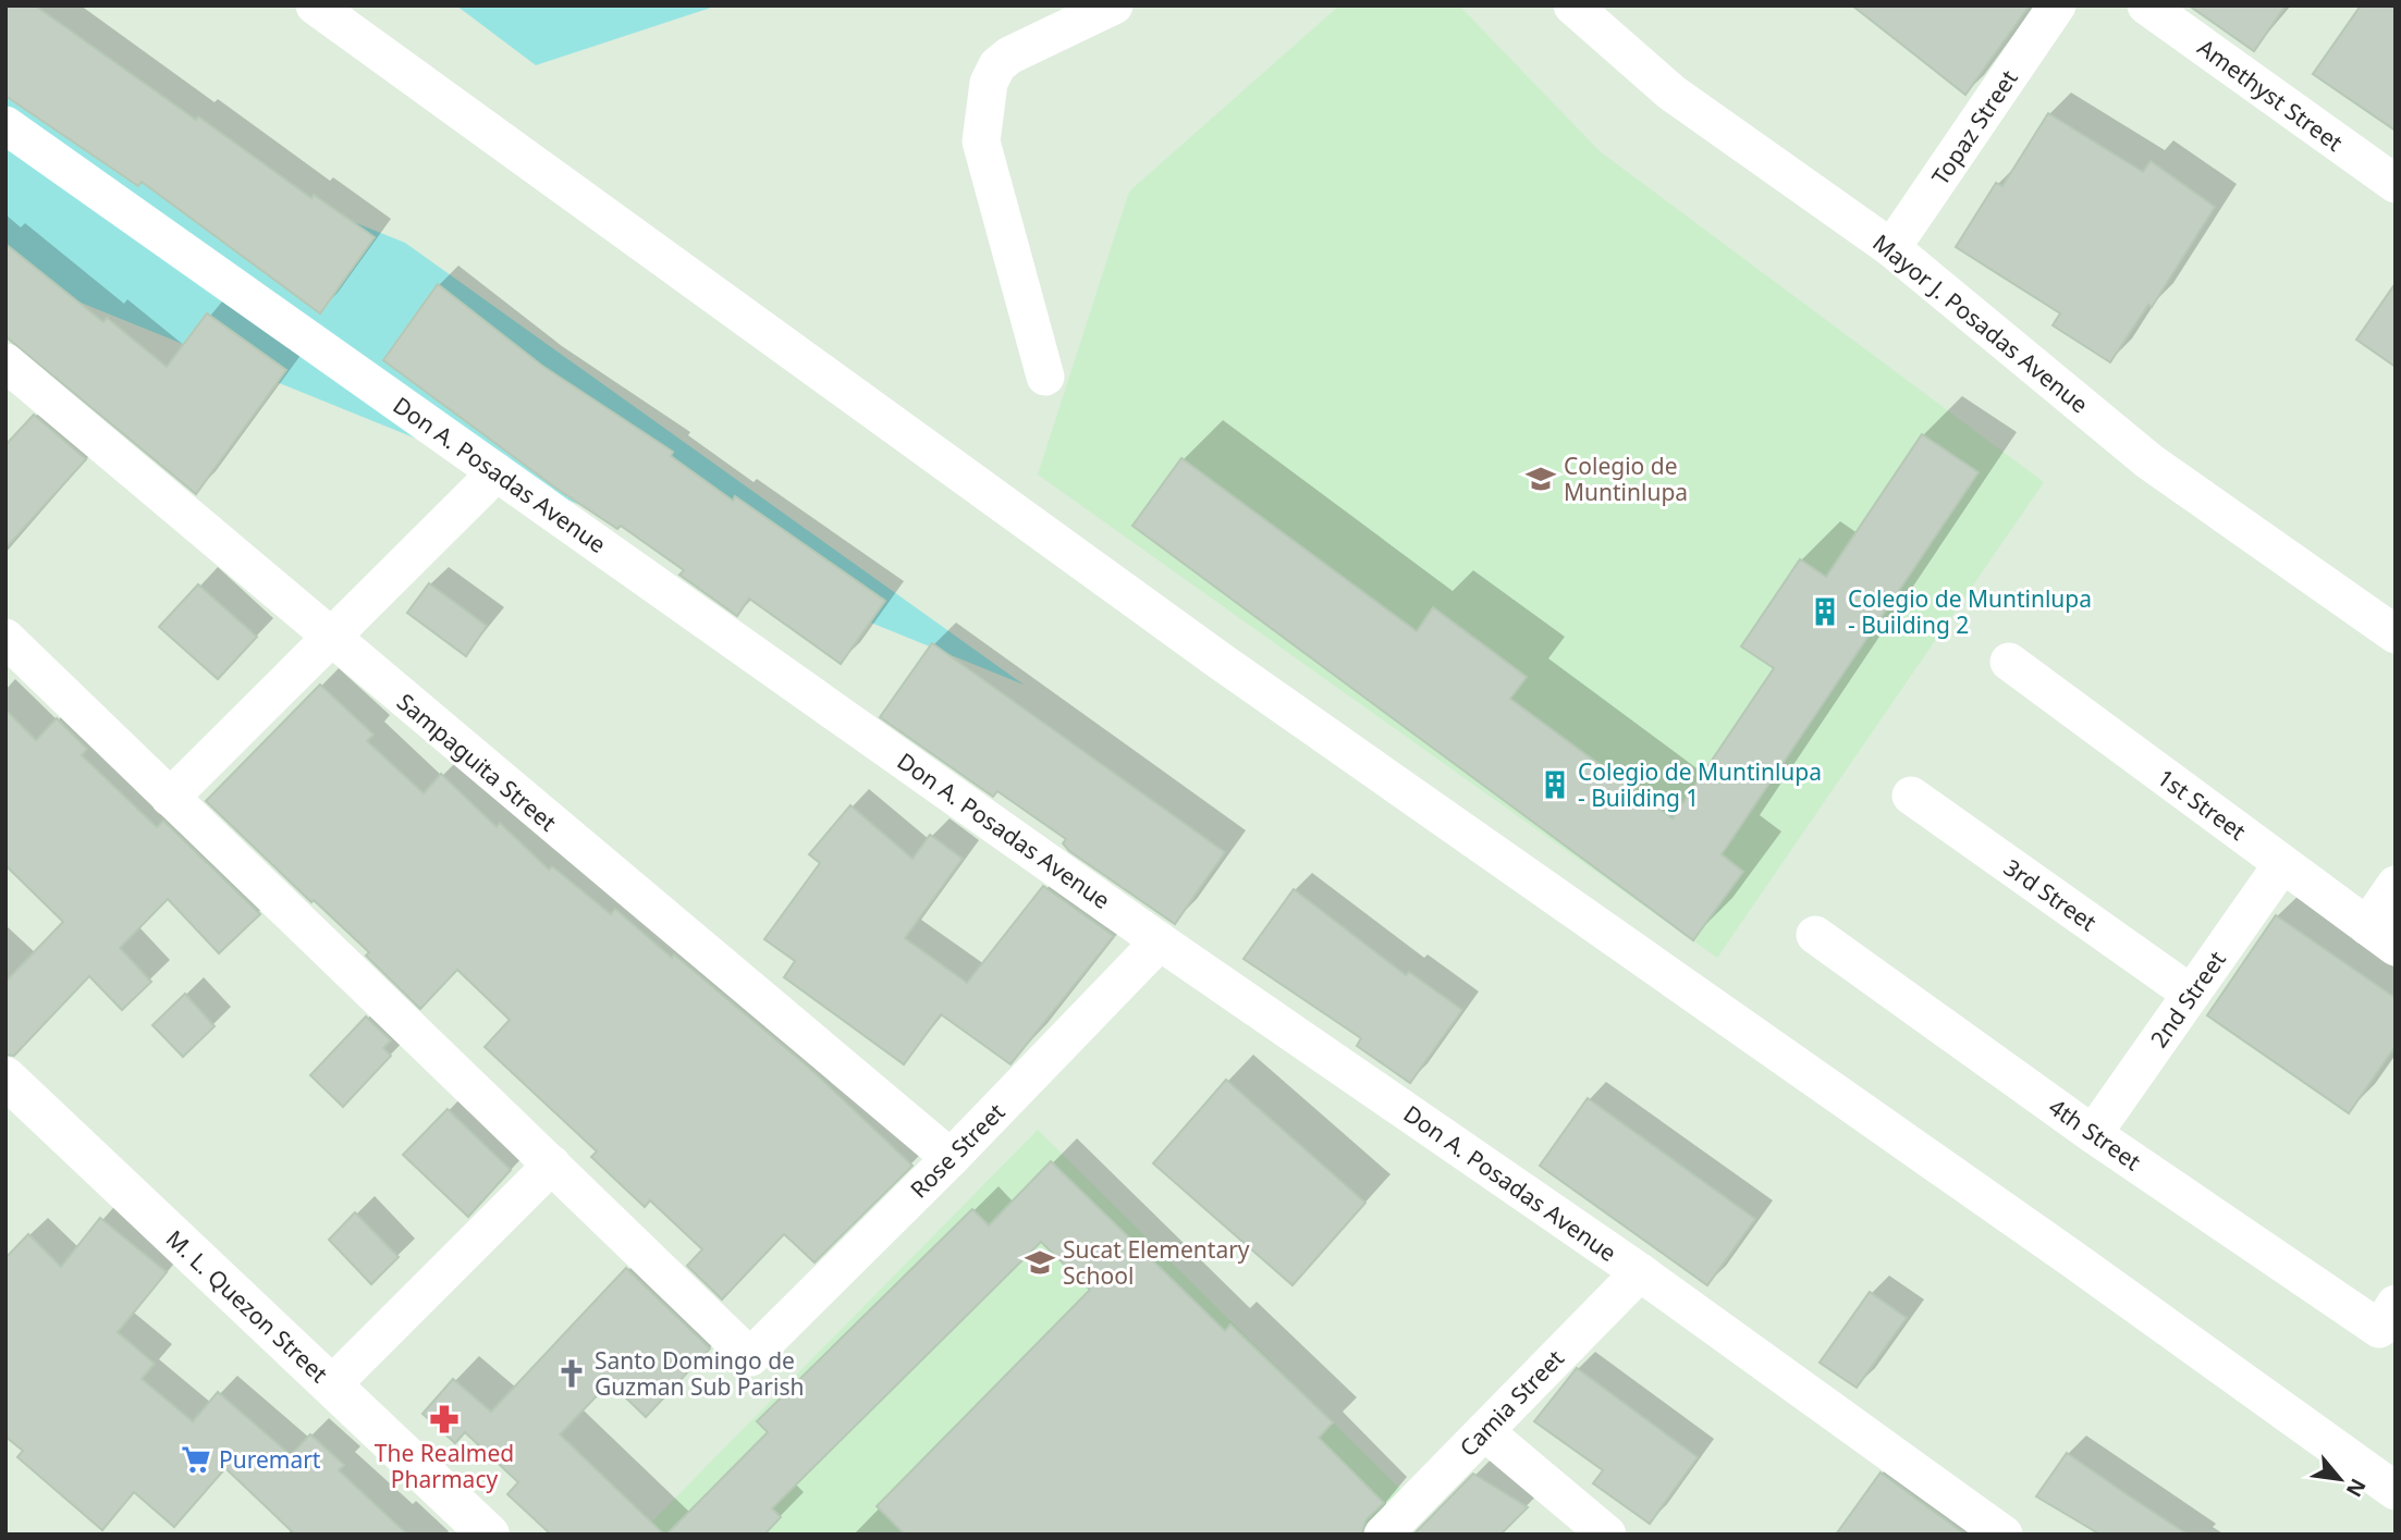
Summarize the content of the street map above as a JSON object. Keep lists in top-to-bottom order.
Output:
{
  "streets": {
    "main road": ["M. L. Quezon Street"],
    "street": [
      "Amethyst Street",
      "Topaz Street",
      "Mayor J. Posadas Avenue",
      "Don A. Posadas Avenue",
      "Sampaguita Street",
      "1st Street",
      "3rd Street",
      "2nd Street",
      "4th Street",
      "Rose Street",
      "Camia Street"
    ]
  },
  "crossings": [
    ["Topaz Street", "Mayor J. Posadas Avenue"],
    ["Don A. Posadas Avenue", "Rose Street"],
    ["Don A. Posadas Avenue", "Camia Street"],
    ["Sampaguita Street", "Rose Street"],
    ["1st Street", "2nd Street"],
    ["3rd Street", "2nd Street"],
    ["2nd Street", "4th Street"]
  ],
  "places": {
    "school or university": ["Colegio de Muntinlupa", "Sucat Elementary School"],
    "building": ["Colegio de Muntinlupa - Building 2", "Colegio de Muntinlupa - Building 1"],
    "church": ["Santo Domingo de Guzman Sub Parish"],
    "pharmacy": ["The Realmed Pharmacy"],
    "supermarket": ["Puremart"]
  },
  "north": "bottom right"
}
